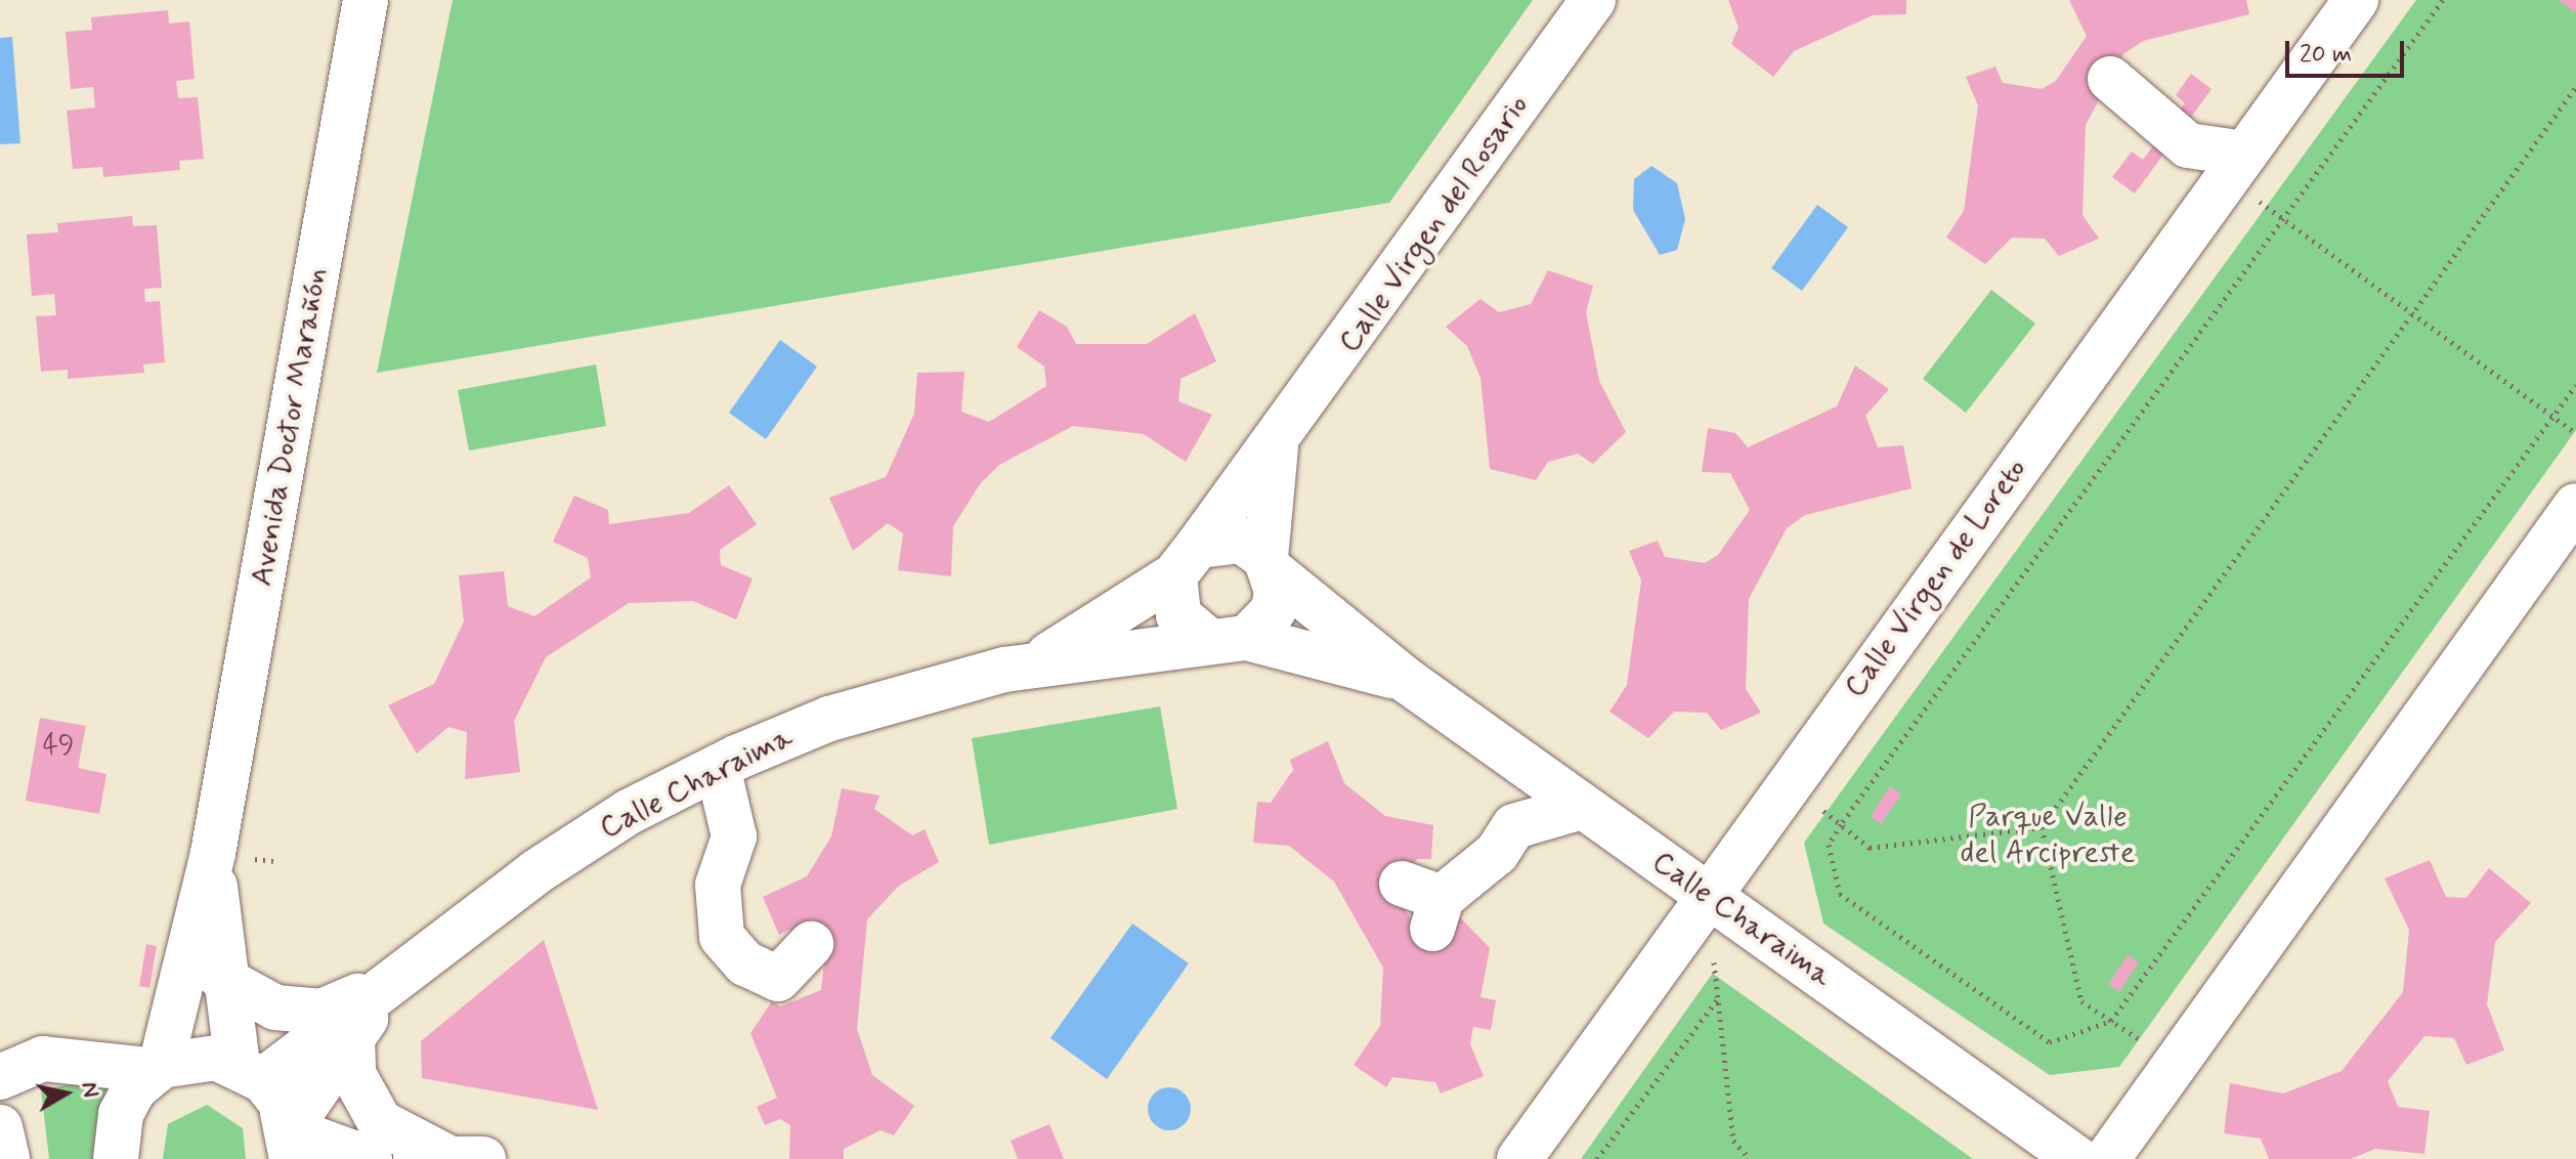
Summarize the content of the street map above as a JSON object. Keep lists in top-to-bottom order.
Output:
{
  "streets": {
    "street": [
      "Calle Virgen del Rosario",
      "Avenida Doctor Marañón",
      "Calle Virgen de Loreto",
      "Calle Charaima"
    ]
  },
  "crossings": [
    ["Calle Virgen del Rosario", "Calle Charaima"],
    ["Avenida Doctor Marañón", "Calle Charaima"],
    ["Calle Virgen de Loreto", "Calle Charaima"]
  ],
  "parks": ["Parque Valle del Arcipreste"],
  "house_numbers": ["49"],
  "scale_bar": "20 m",
  "north": "right"
}
